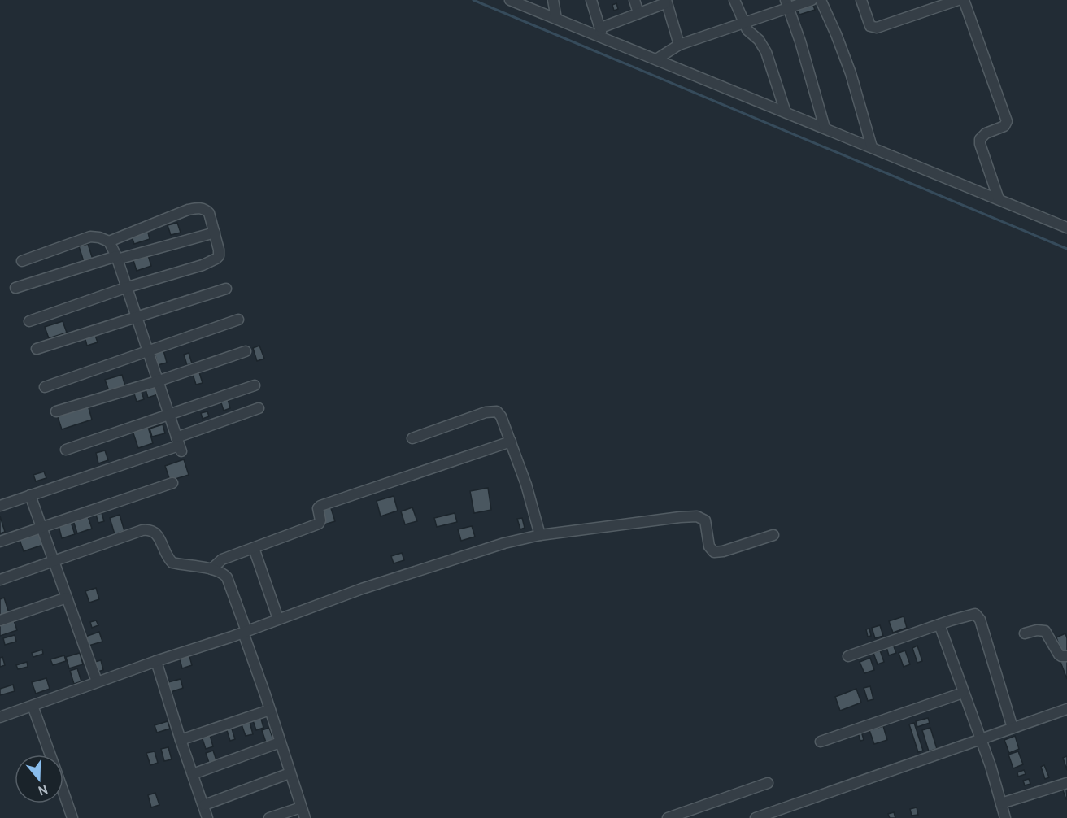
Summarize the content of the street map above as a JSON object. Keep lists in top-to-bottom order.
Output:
{
  "north": "bottom"
}
